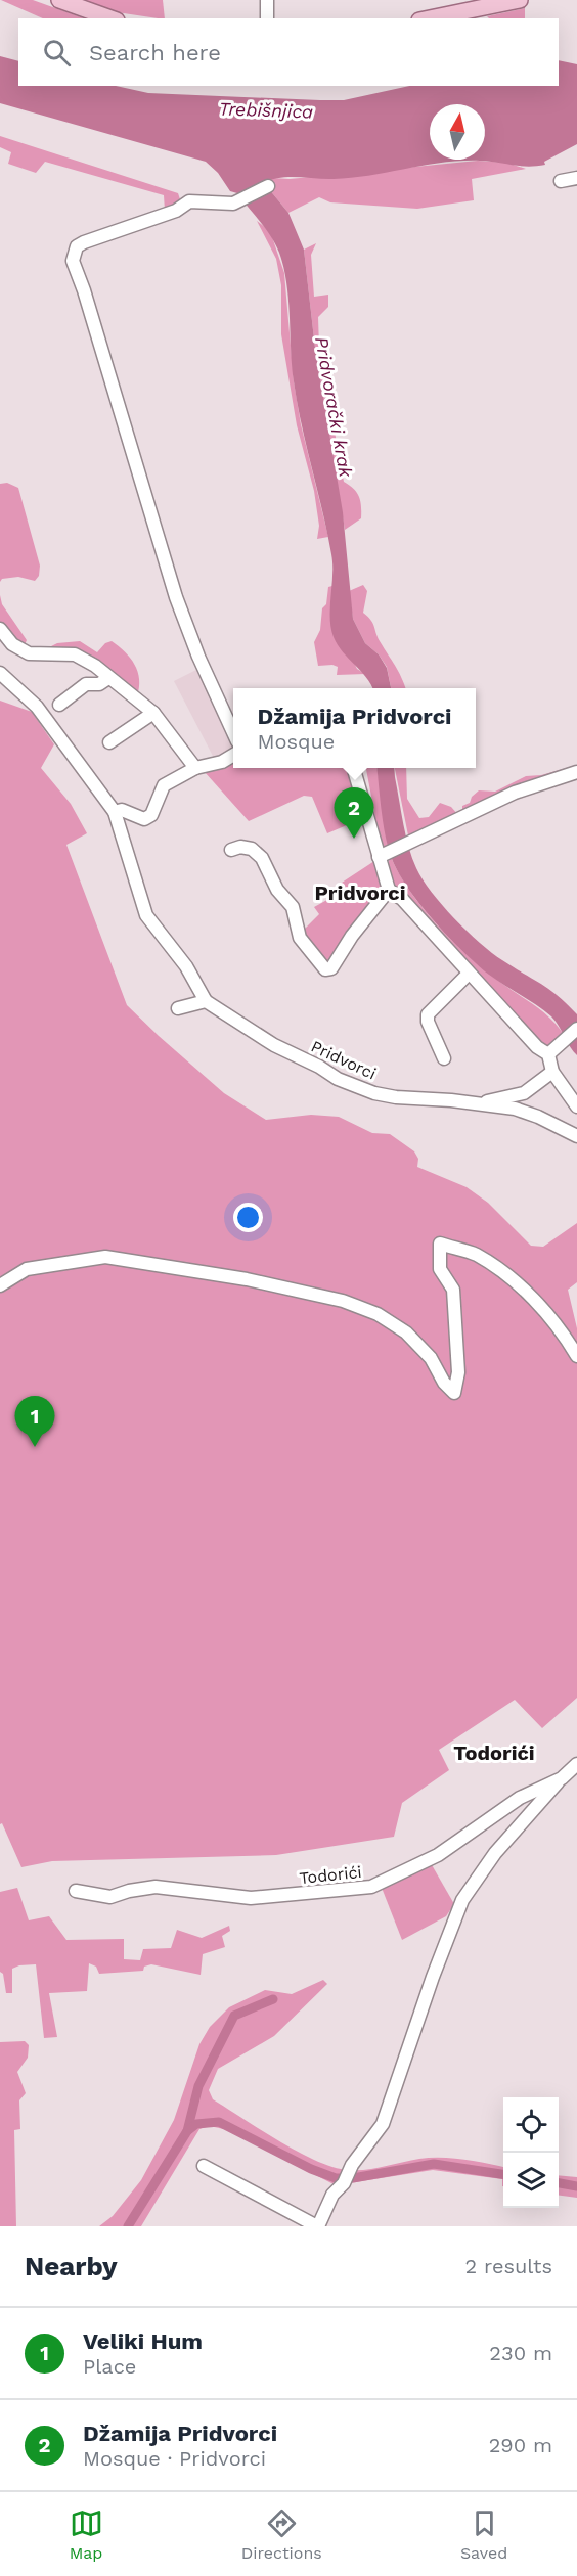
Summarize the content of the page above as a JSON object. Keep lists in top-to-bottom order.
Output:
{
  "streets": {
    "street": ["Pridvorci", "Todorići"]
  },
  "districts": ["Pridvorci", "Todorići"],
  "water": ["Trebišnjica", "Pridvorački krak"],
  "north": "top",
  "page": {
    "search": "Search here",
    "popup": ["Džamija Pridvorci", "Mosque"],
    "pins": ["2", "1"],
    "heading": ["Nearby", "2 results"],
    "list": [
      {
        "mark": "1",
        "name": "Veliki Hum",
        "note": "Place",
        "value": "230 m"
      },
      {
        "mark": "2",
        "name": "Džamija Pridvorci",
        "note": "Mosque · Pridvorci",
        "value": "290 m"
      }
    ],
    "nav": ["Map", "Directions", "Saved"]
  }
}
